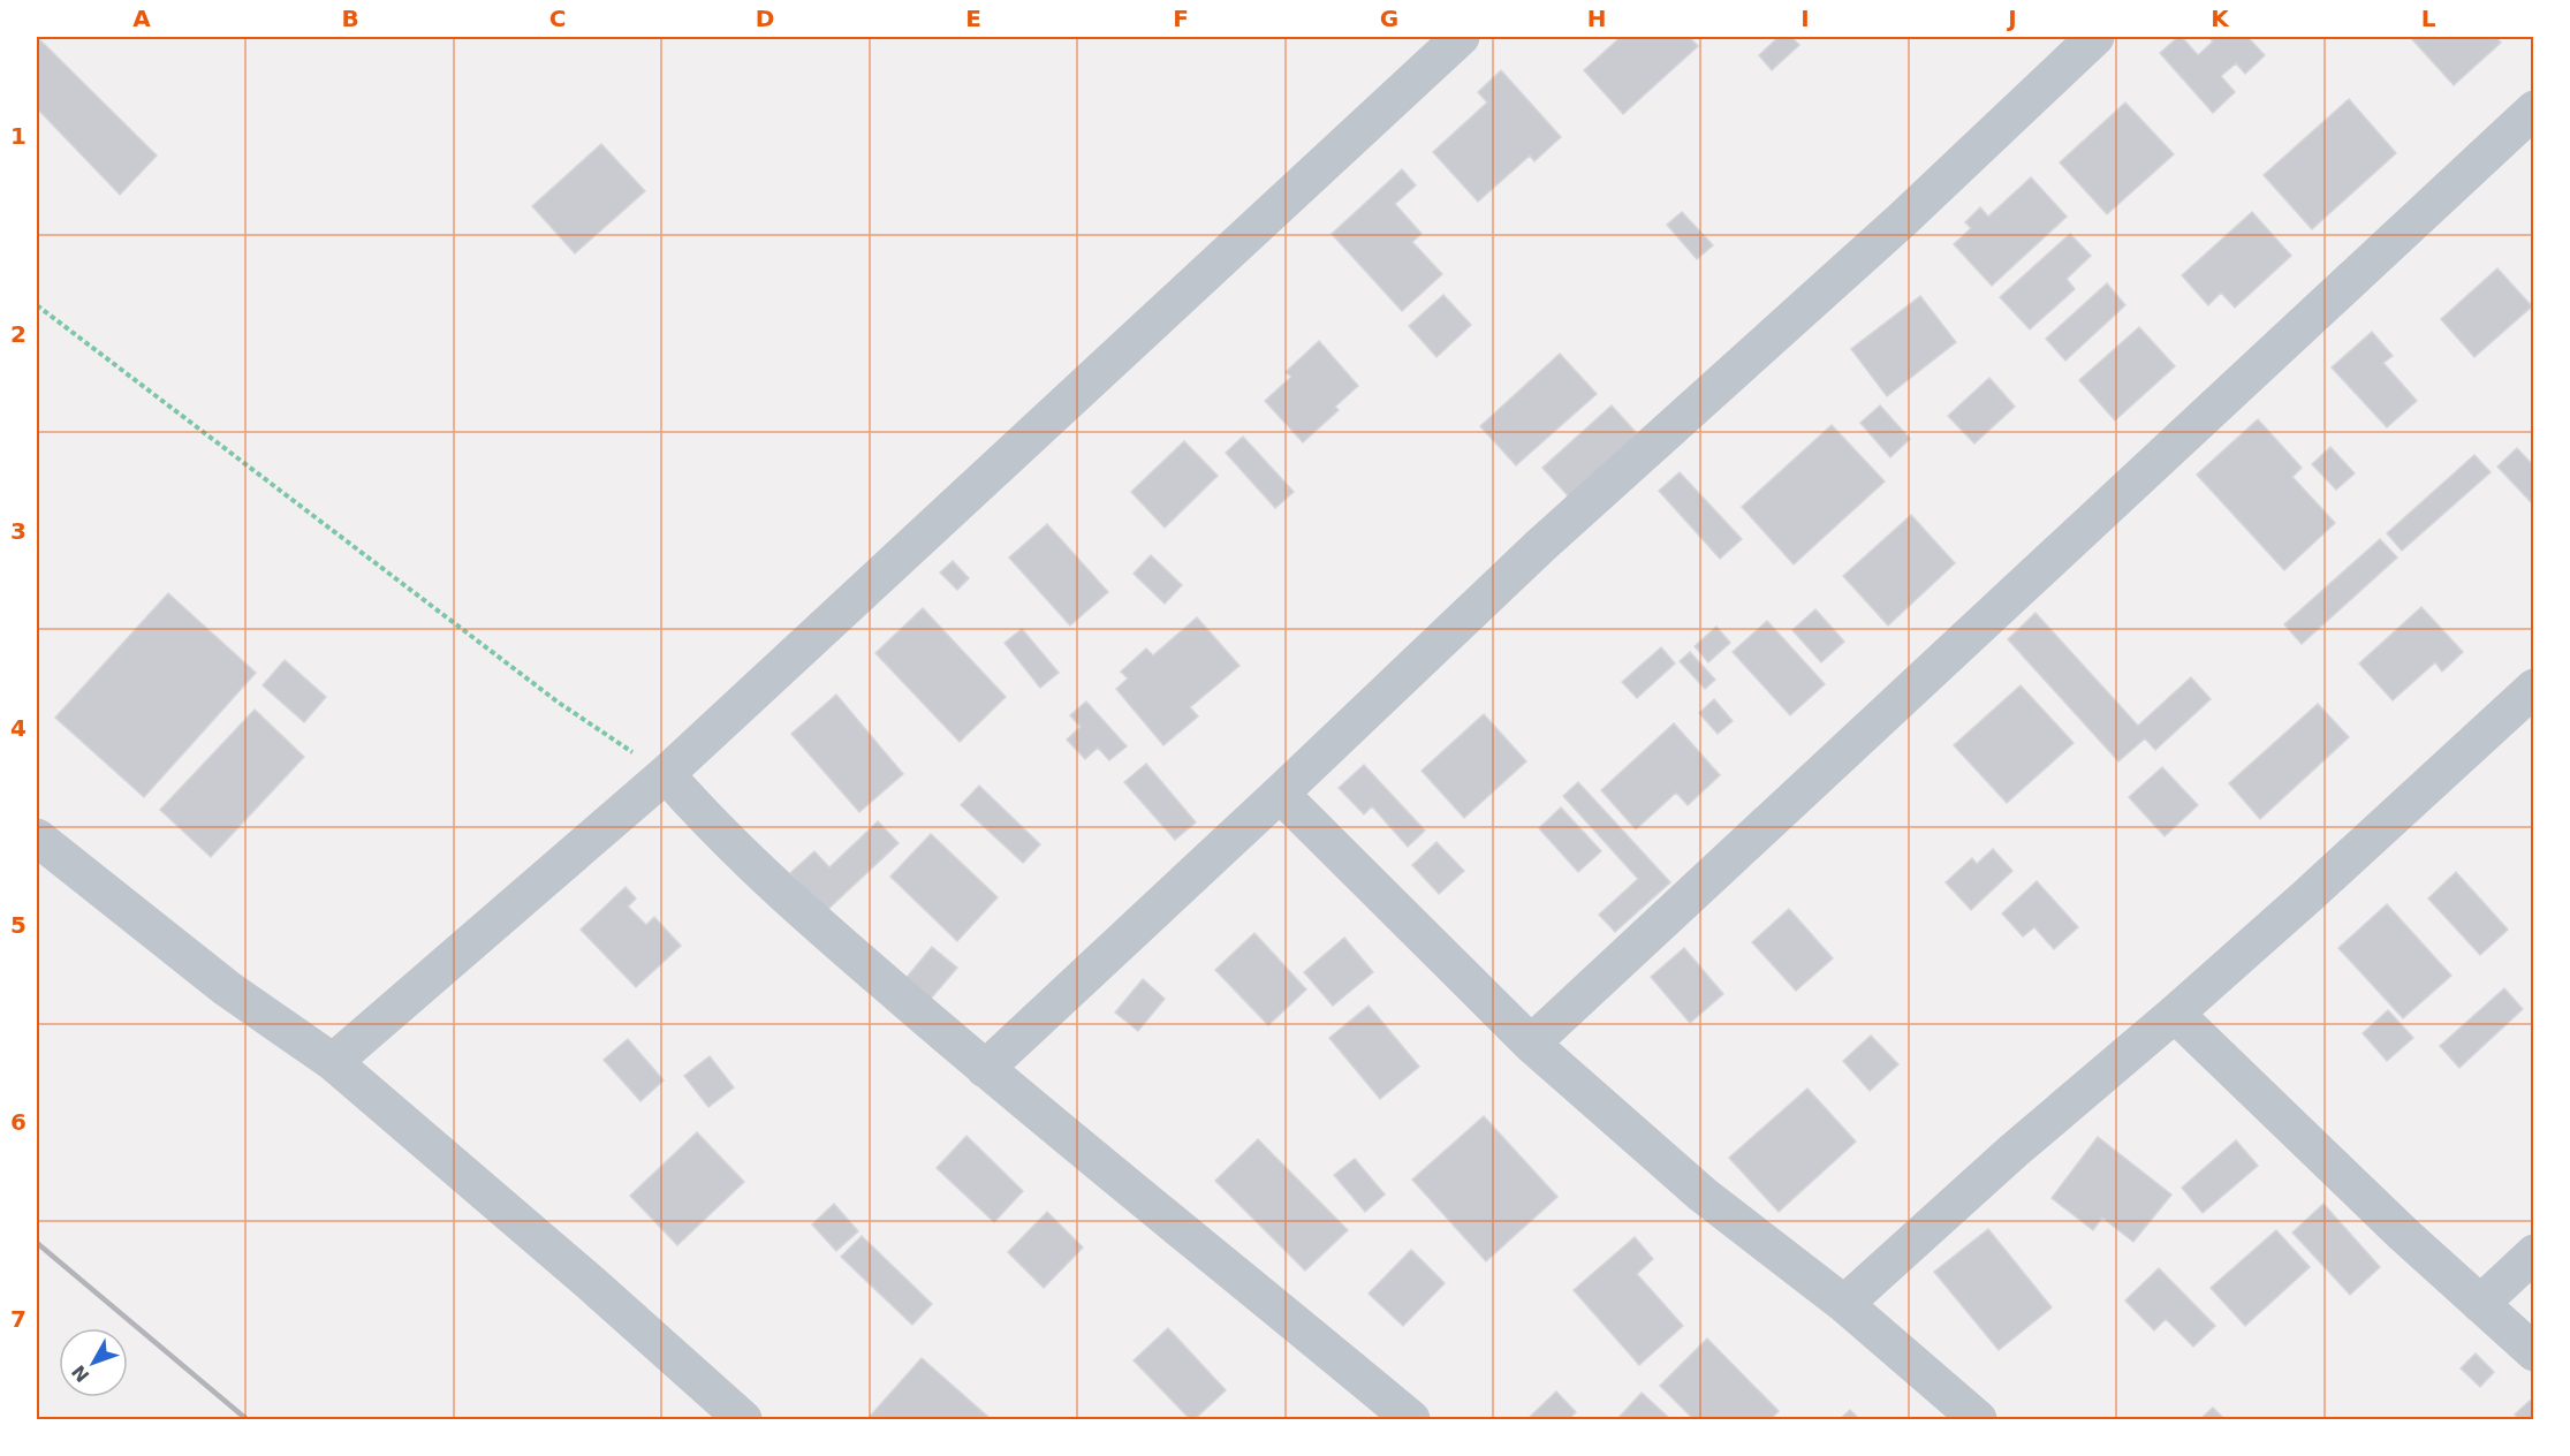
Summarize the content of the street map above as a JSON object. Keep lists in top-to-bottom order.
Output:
{
  "north": "bottom left",
  "grid": {
    "columns": [
      "A",
      "B",
      "C",
      "D",
      "E",
      "F",
      "G",
      "H",
      "I",
      "J",
      "K",
      "L"
    ],
    "rows": [
      "1",
      "2",
      "3",
      "4",
      "5",
      "6",
      "7"
    ]
  }
}
